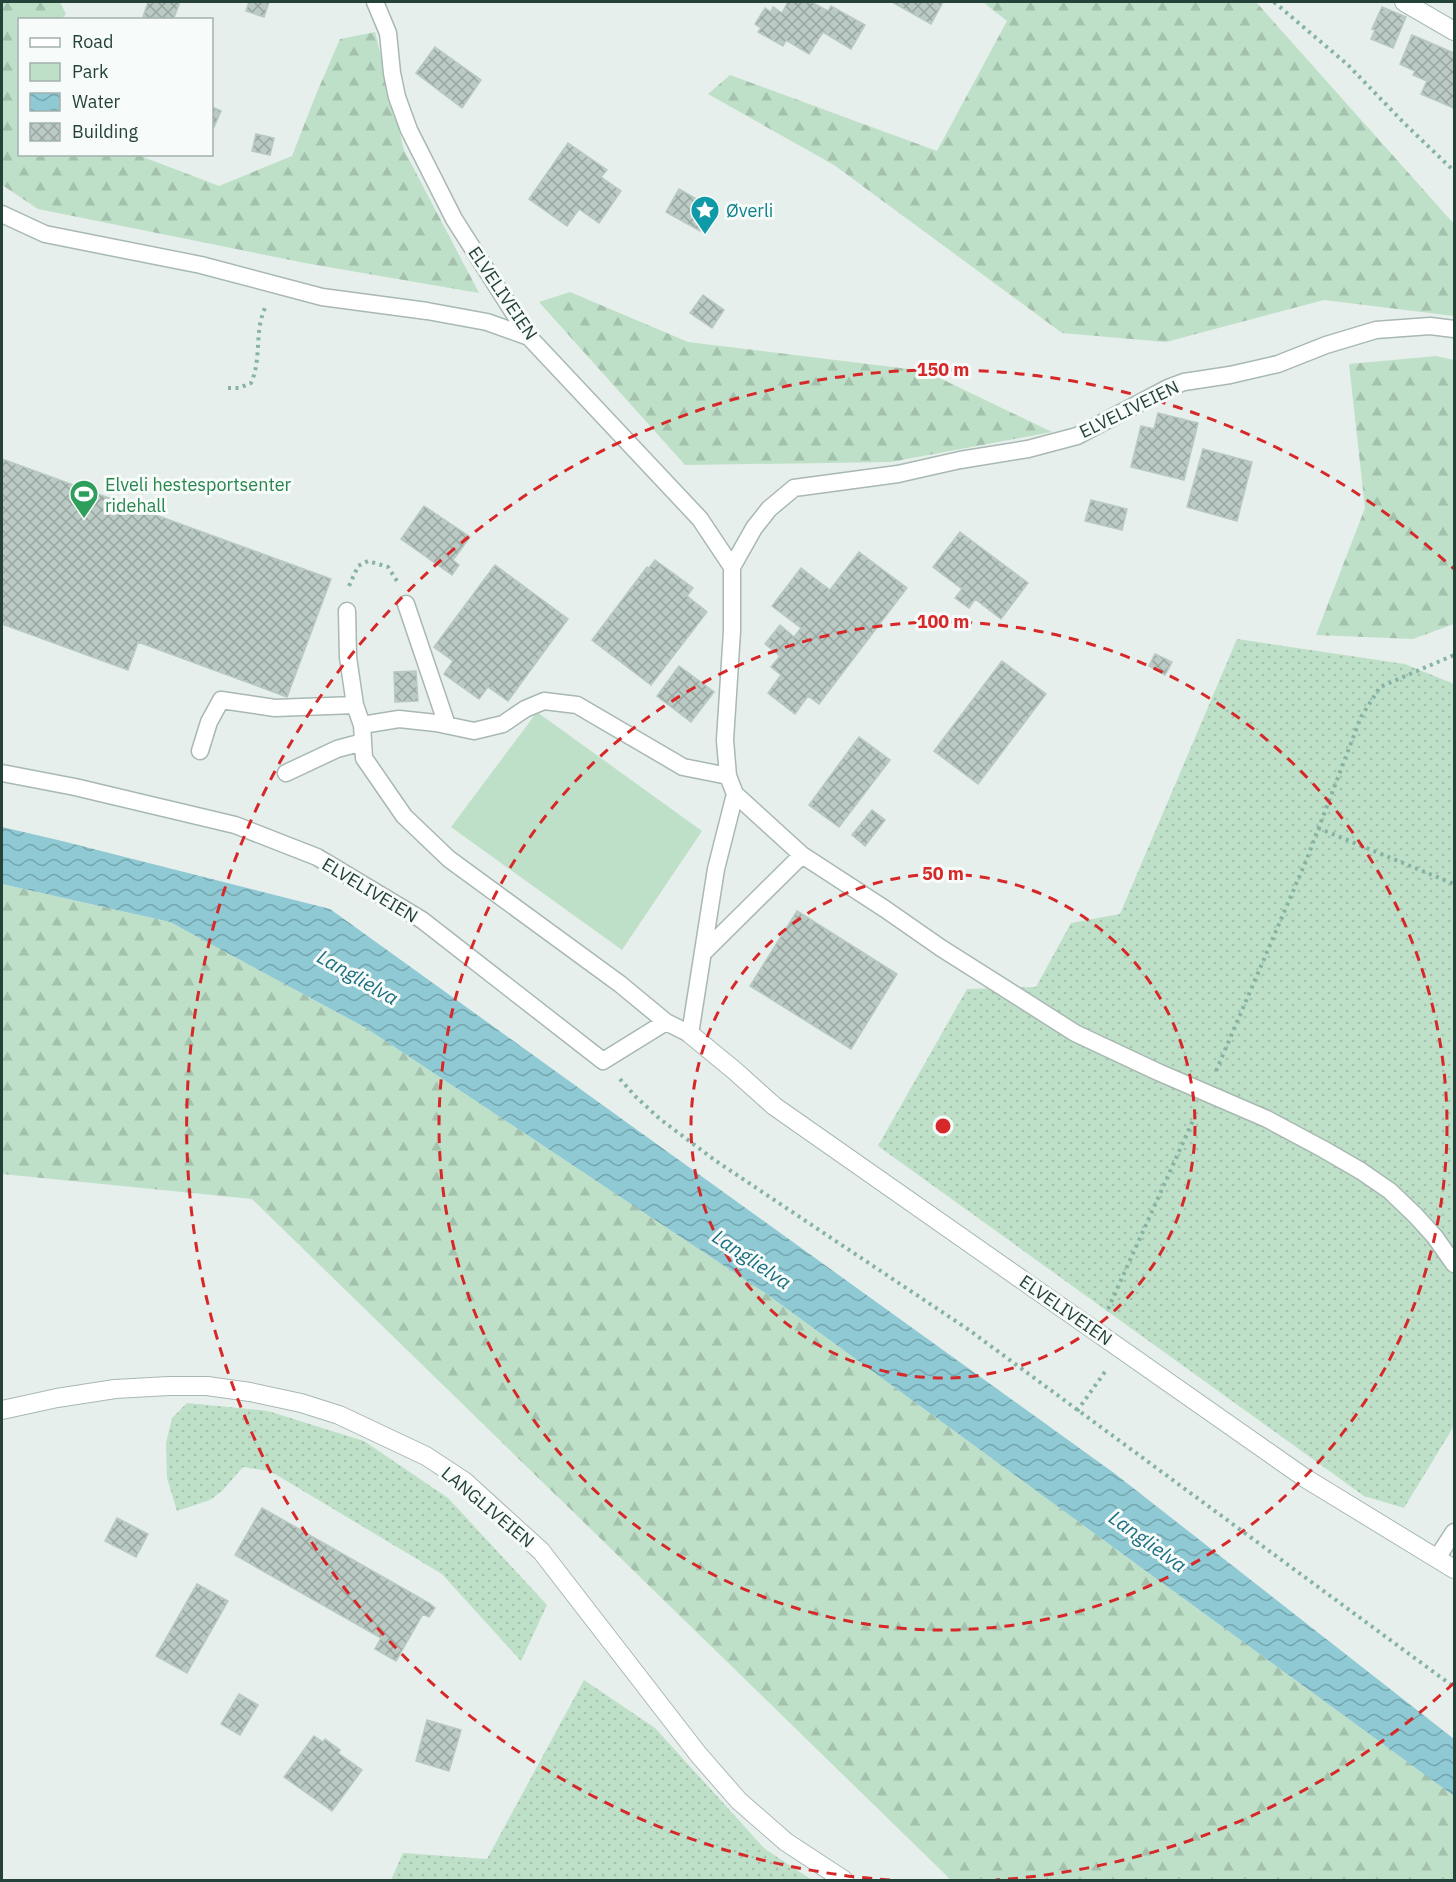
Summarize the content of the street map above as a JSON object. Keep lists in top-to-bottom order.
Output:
{
  "streets": {
    "street": ["ELVELIVEIEN", "LANGLIVEIEN"]
  },
  "water": ["Langlielva"],
  "places": {
    "place": ["Øverli"],
    "sports": ["Elveli hestesportsenter ridehall"]
  },
  "legend": [
    "Road",
    "Park",
    "Water",
    "Building"
  ],
  "rings": ["150 m", "100 m", "50 m"]
}
